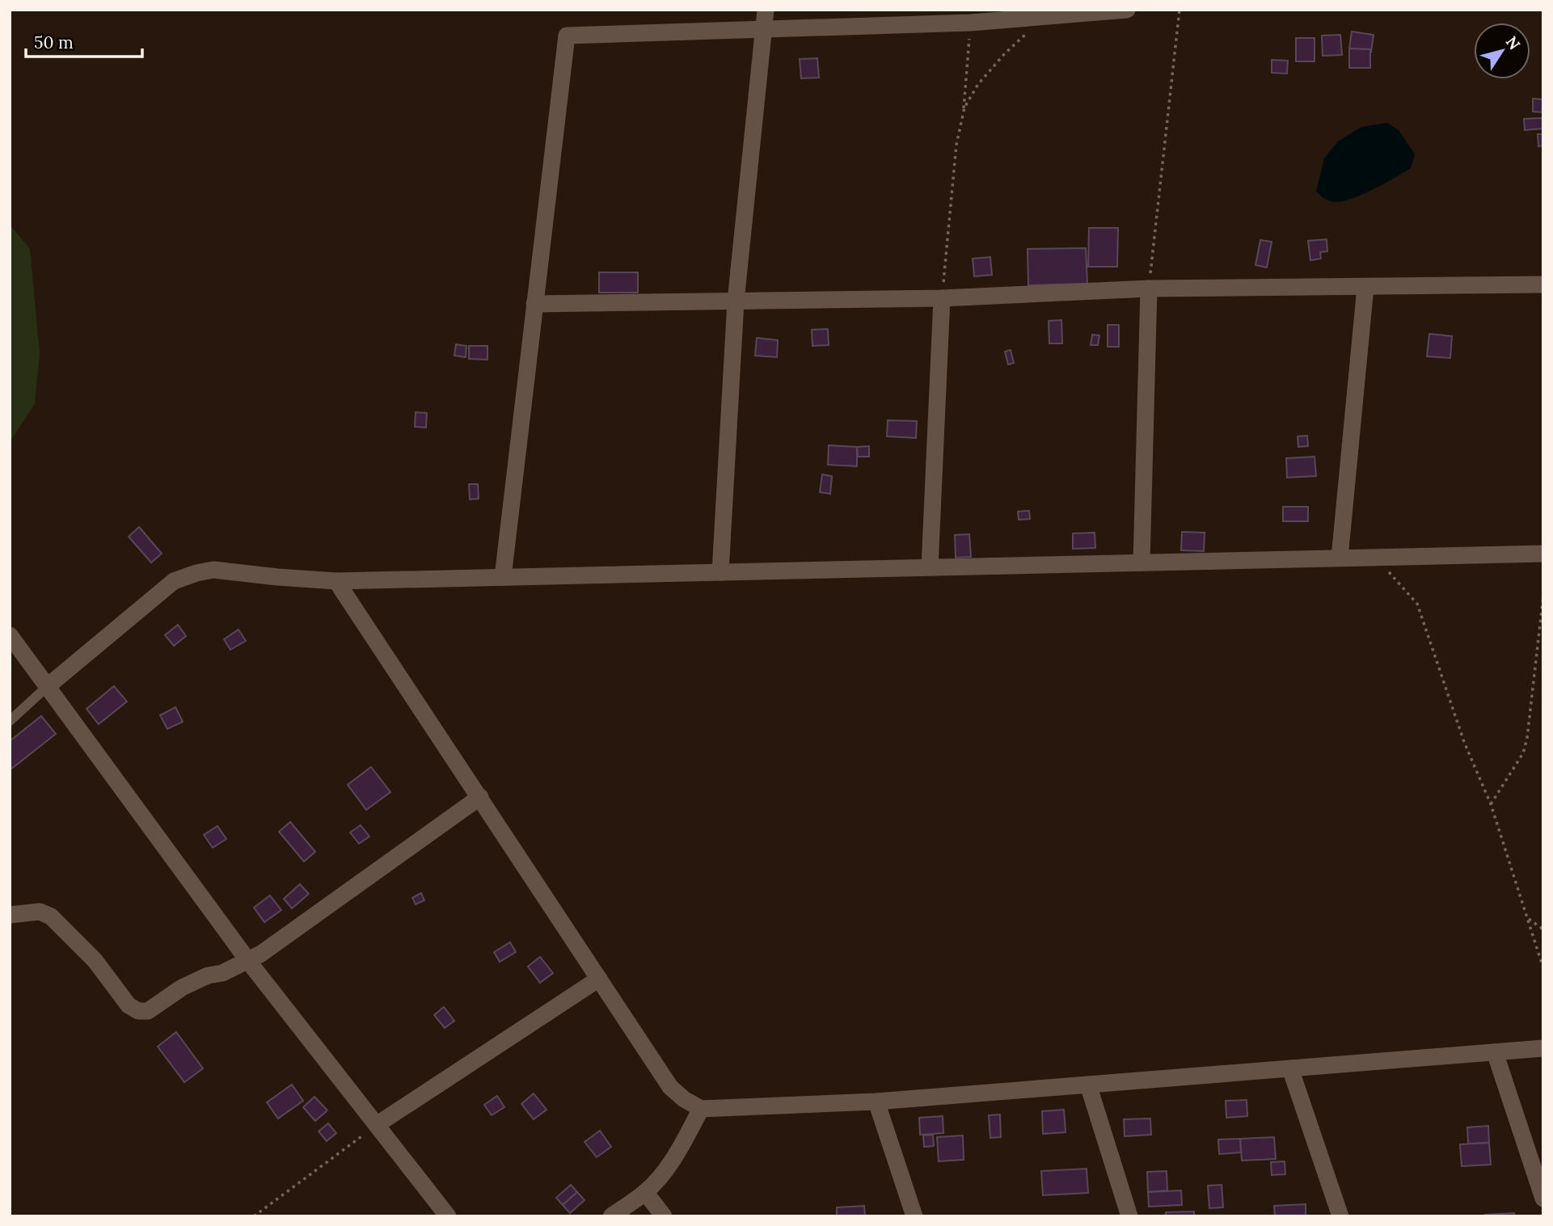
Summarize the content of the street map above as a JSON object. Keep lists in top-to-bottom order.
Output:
{
  "scale_bar": "50 m",
  "north": "top right"
}
